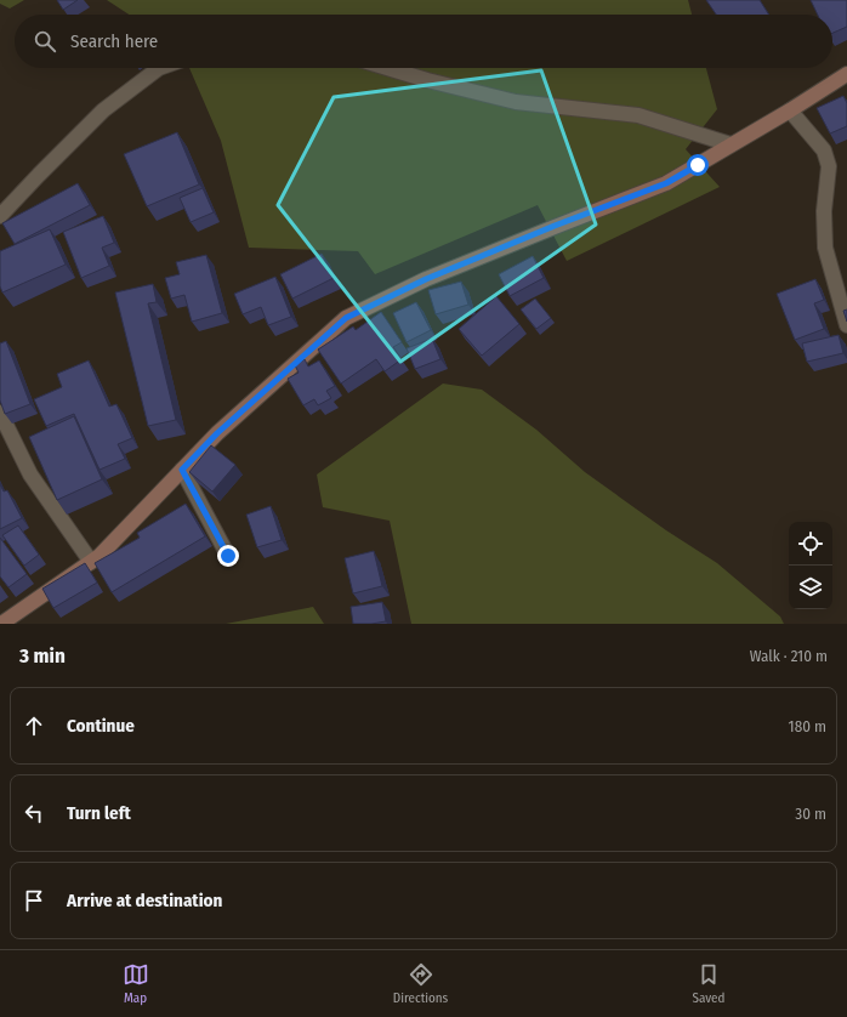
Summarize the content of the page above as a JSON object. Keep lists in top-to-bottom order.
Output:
{
  "page": {
    "search": "Search here",
    "heading": ["3 min", "Walk · 210 m"],
    "list": [
      ["Continue", "180 m"],
      ["Turn left", "30 m"],
      "Arrive at destination"
    ],
    "nav": ["Map", "Directions", "Saved"]
  }
}
